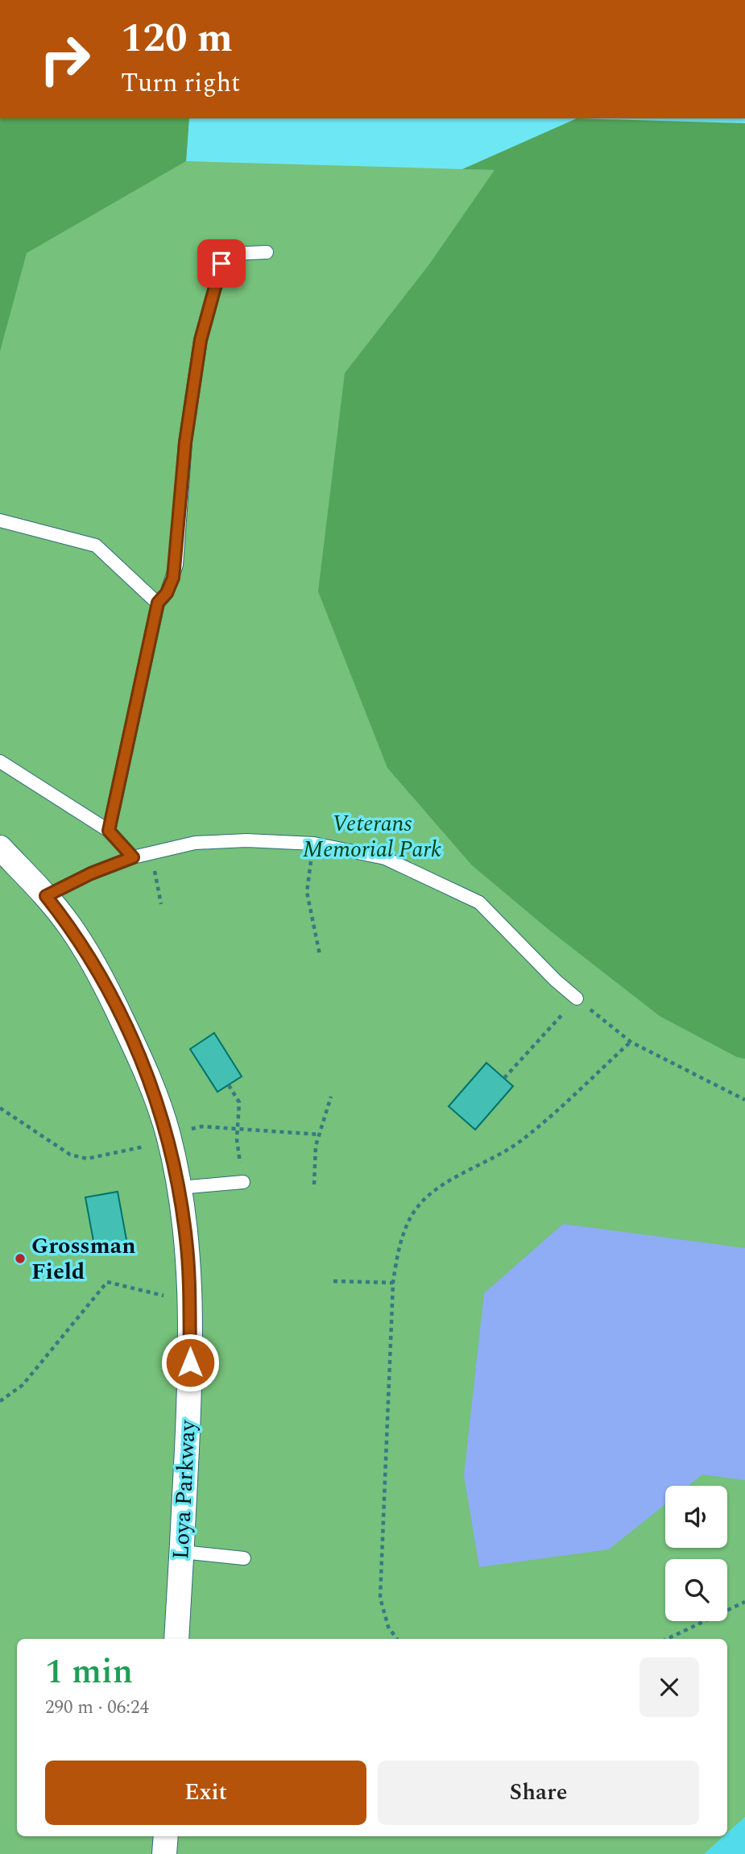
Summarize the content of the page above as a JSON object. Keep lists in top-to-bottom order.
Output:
{
  "streets": {
    "street": ["Loya Parkway"]
  },
  "parks": ["Veterans Memorial Park"],
  "places": ["Grossman Field"],
  "page": {
    "turn": ["120 m", "Turn right"],
    "heading": ["1 min", "290 m · 06:24"],
    "buttons": ["Exit", "Share"]
  }
}
